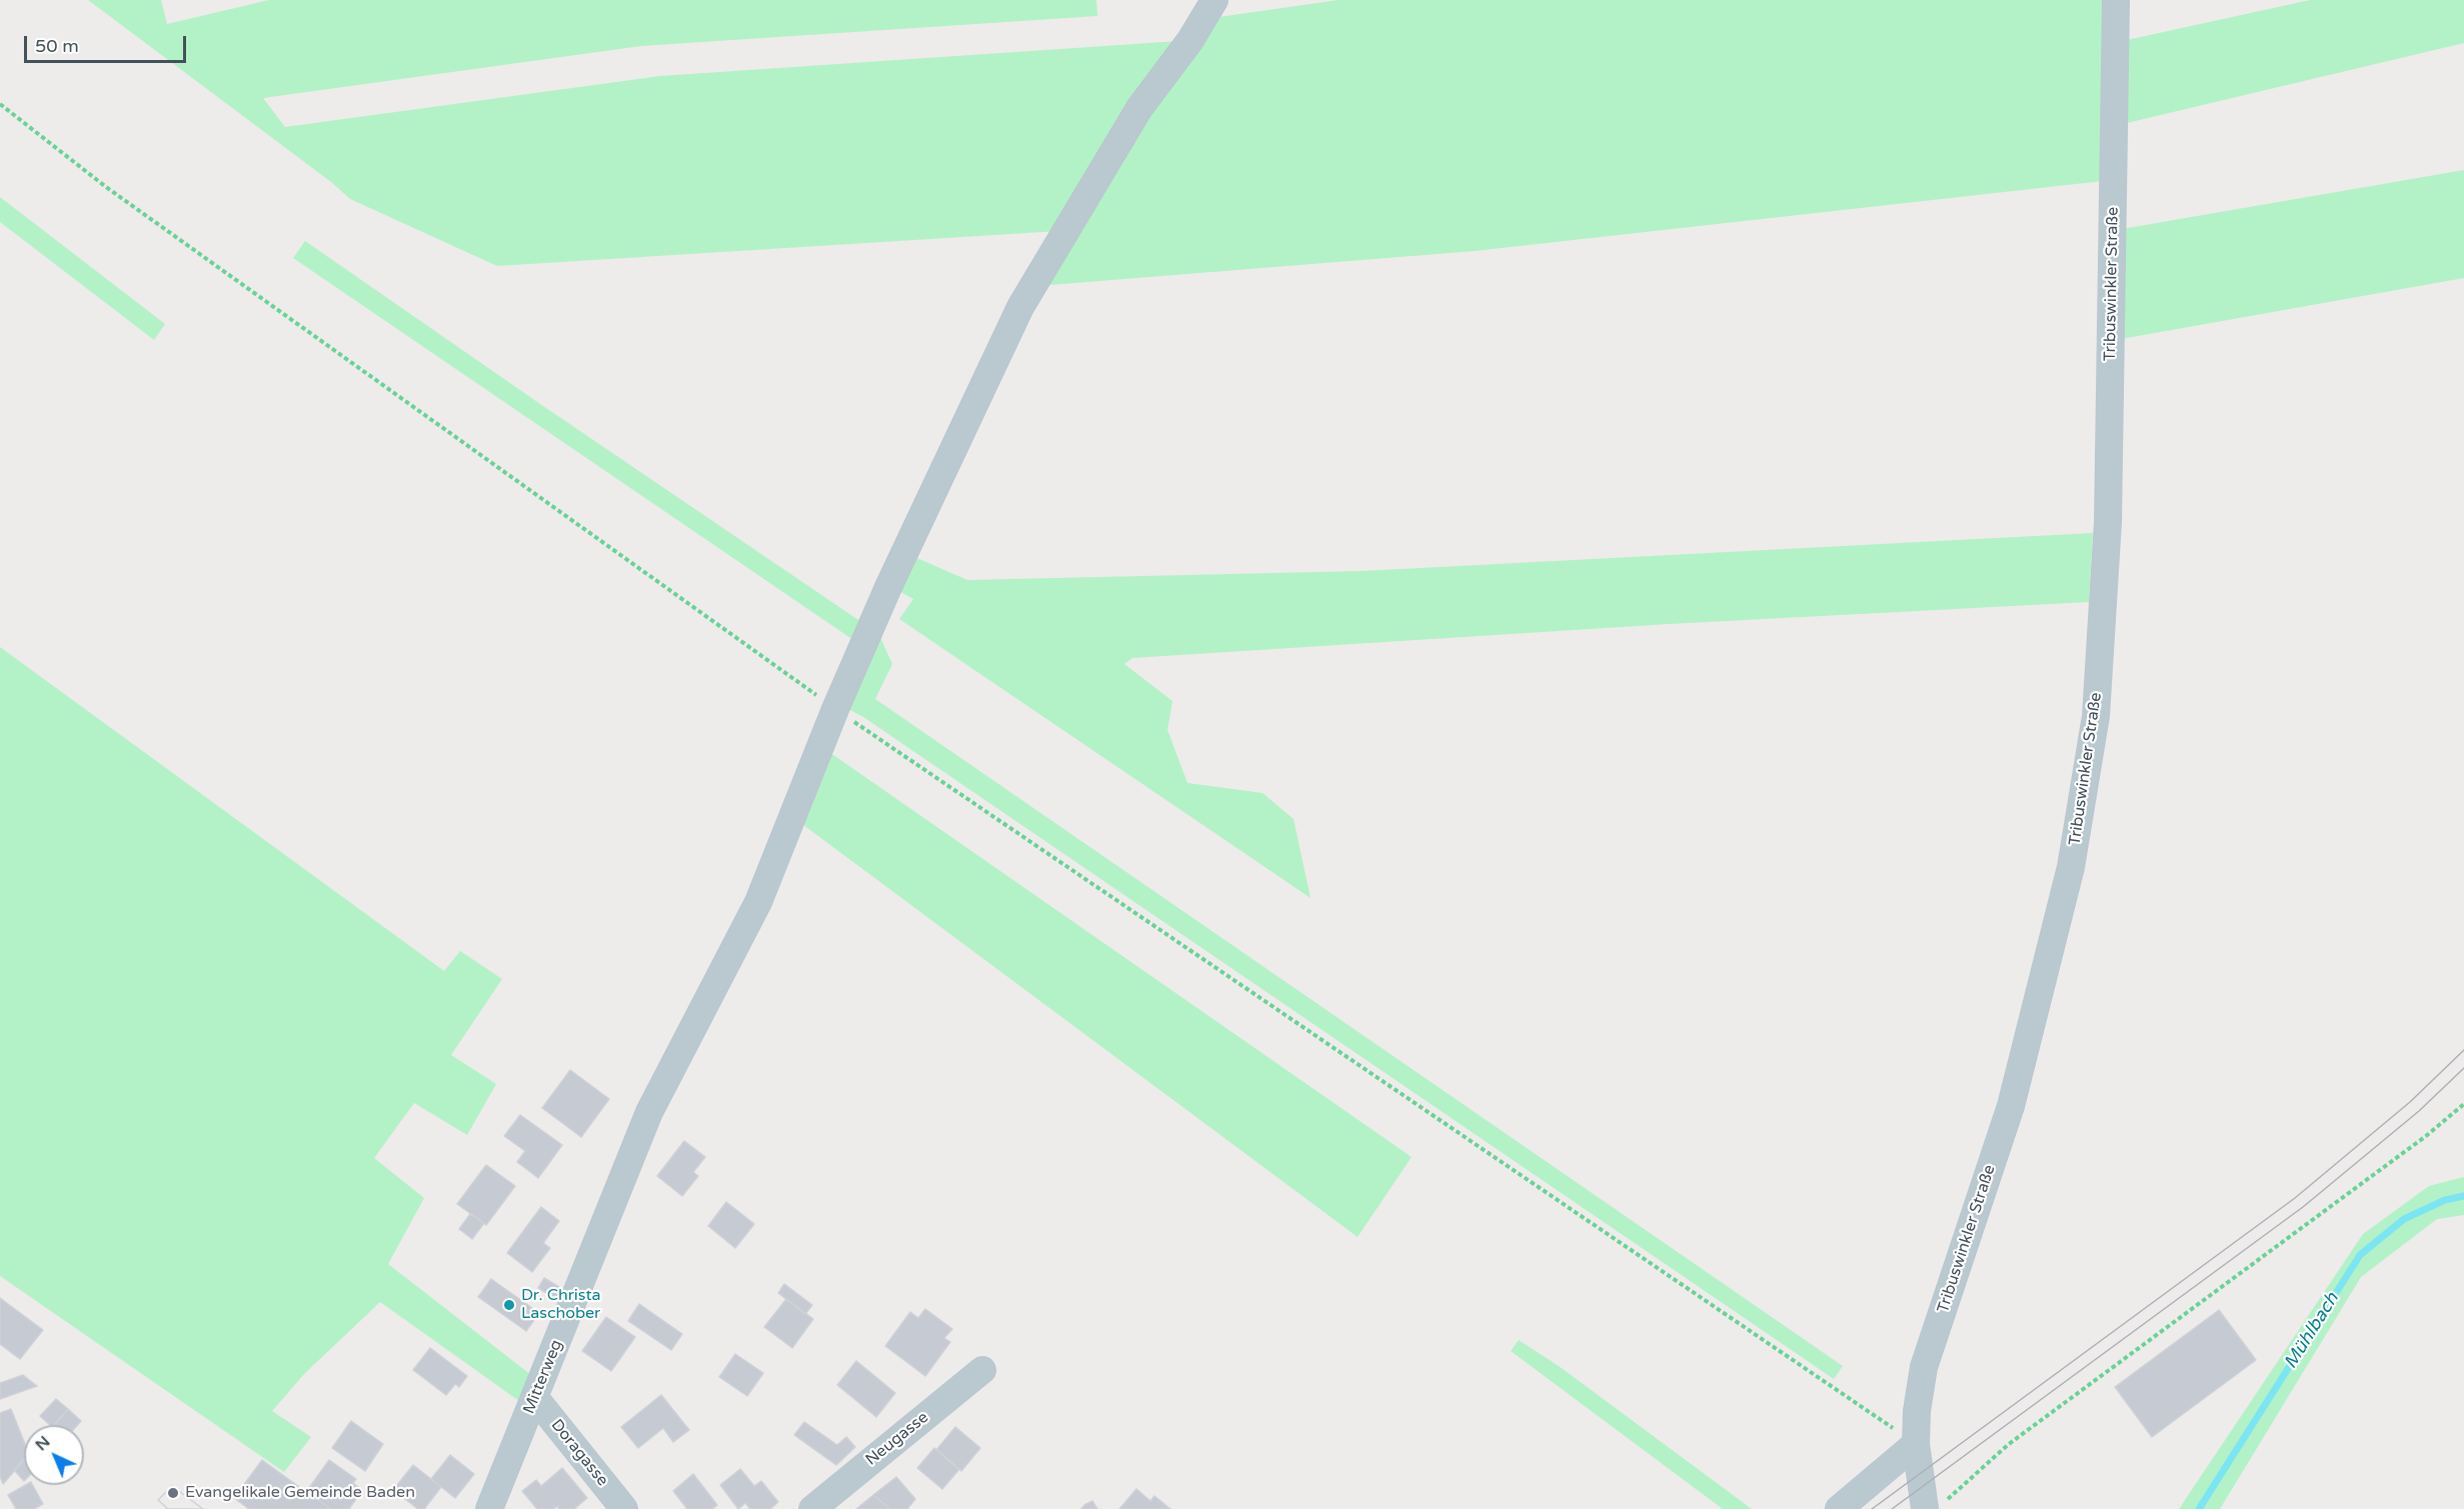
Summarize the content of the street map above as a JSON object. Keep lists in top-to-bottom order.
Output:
{
  "streets": {
    "street": [
      "Tribuswinkler Straße",
      "Mitterweg",
      "Neugasse",
      "Doragasse"
    ]
  },
  "crossings": [
    ["Mitterweg", "Doragasse"]
  ],
  "water": ["Mühlbach"],
  "places": ["Dr. Christa Laschober", "Evangelikale Gemeinde Baden"],
  "scale_bar": "50 m",
  "north": "top left"
}
